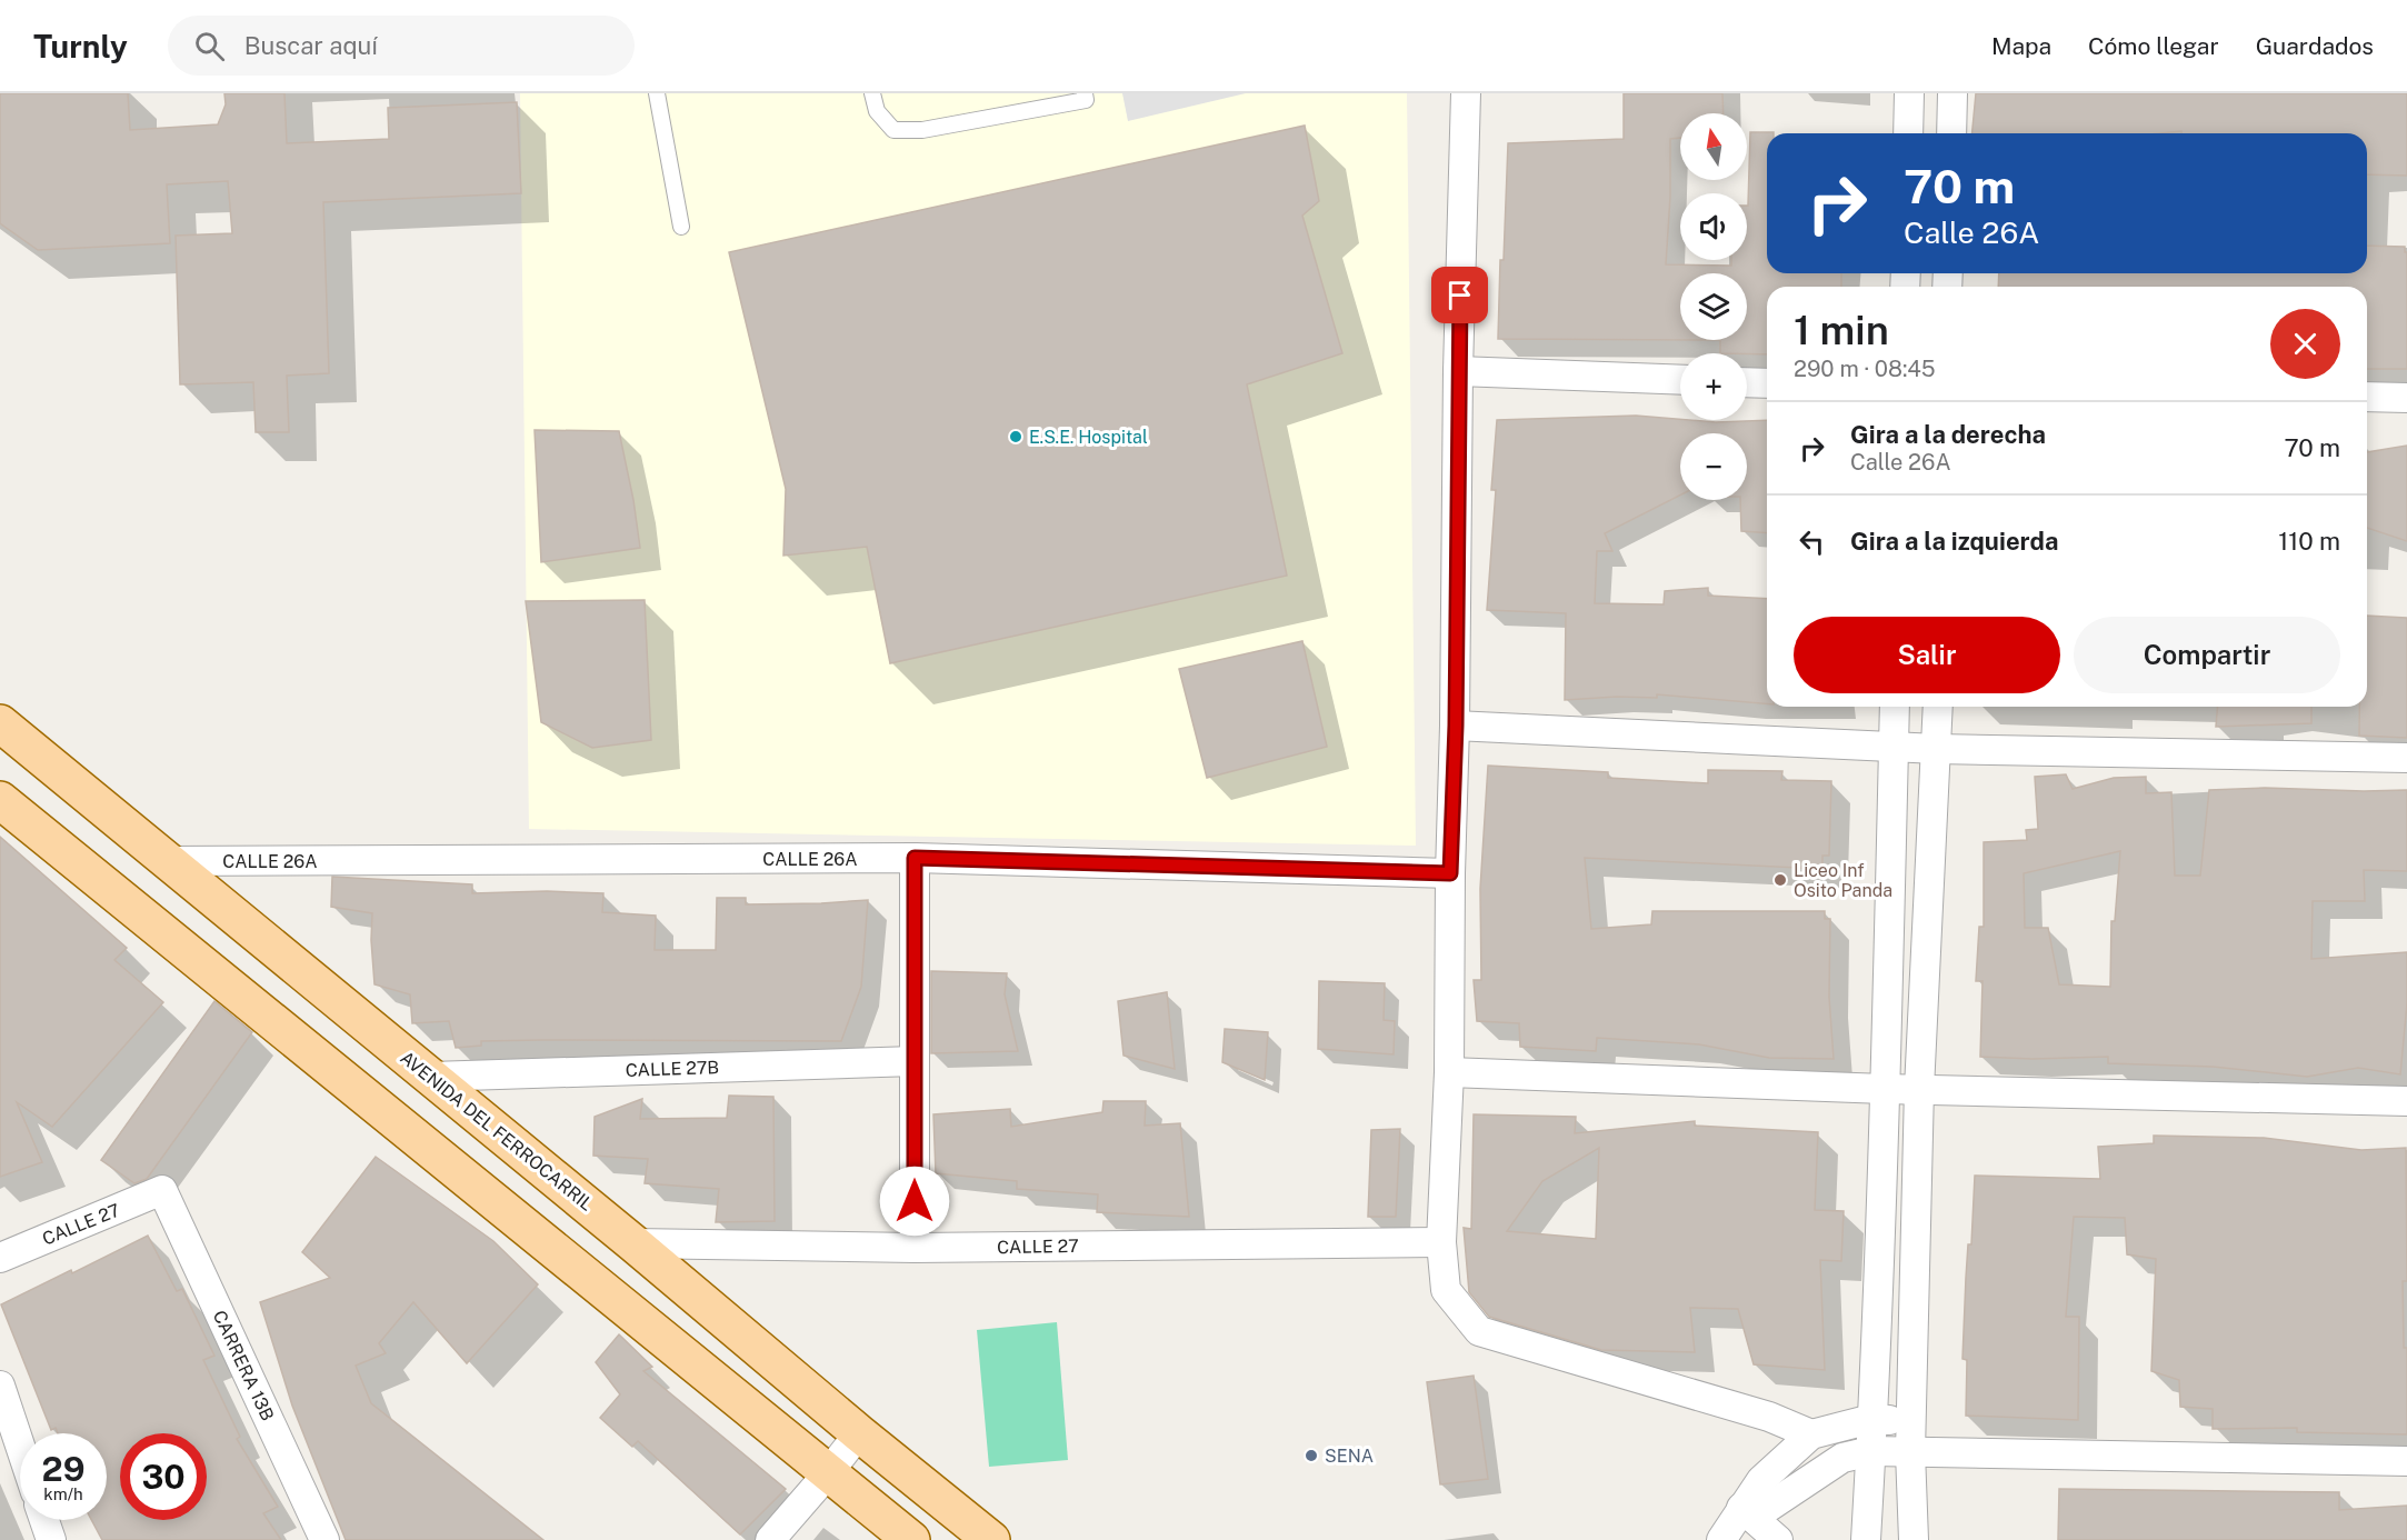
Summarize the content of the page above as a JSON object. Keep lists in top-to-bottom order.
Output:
{
  "streets": {
    "main road": ["AVENIDA DEL FERROCARRIL"],
    "street": [
      "CALLE 26A",
      "CALLE 27B",
      "CALLE 27",
      "CARRERA 13B"
    ]
  },
  "crossings": [
    ["CALLE 26A", "AVENIDA DEL FERROCARRIL"],
    ["CALLE 27B", "AVENIDA DEL FERROCARRIL"],
    ["AVENIDA DEL FERROCARRIL", "CALLE 27"],
    ["CALLE 27", "CARRERA 13B"]
  ],
  "places": ["E.S.E. Hospital", "Liceo Inf Osito Panda", "SENA"],
  "north": "top",
  "page": {
    "header": "Turnly",
    "search": "Buscar aquí",
    "nav": ["Mapa", "Cómo llegar", "Guardados"],
    "map_buttons": ["+", "−"],
    "turn": ["70 m", "Calle 26A"],
    "heading": ["1 min", "290 m · 08:45"],
    "list": [
      {
        "name": "Gira a la derecha",
        "note": "Calle 26A",
        "value": "70 m"
      },
      {
        "name": "Gira a la izquierda",
        "value": "110 m"
      }
    ],
    "buttons": ["Salir", "Compartir"],
    "speed": "29 km/h",
    "limit": "30"
  }
}
